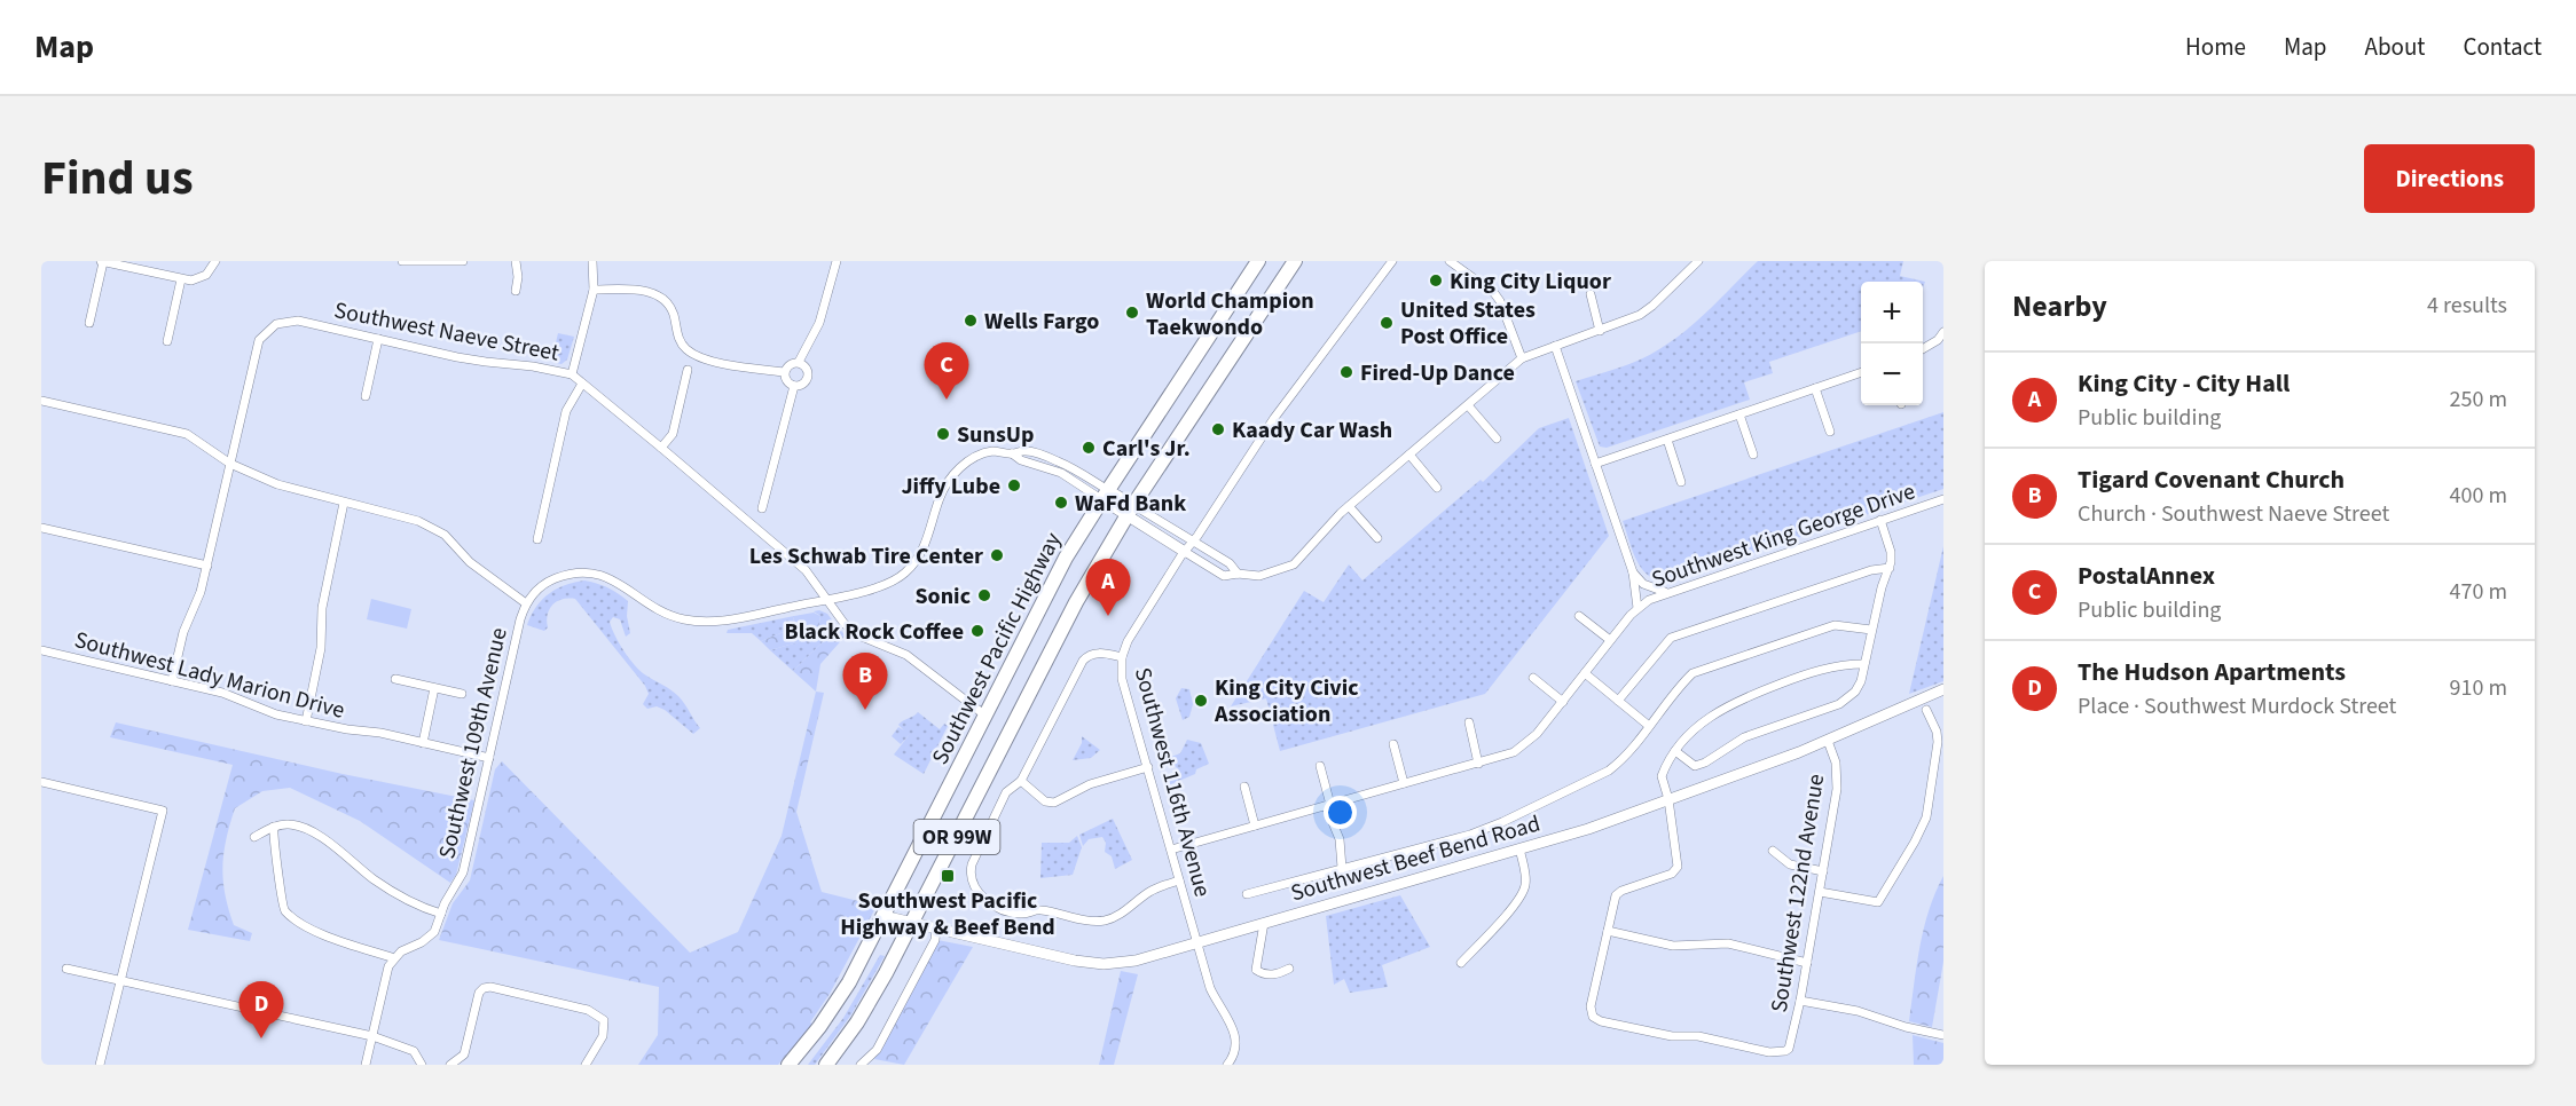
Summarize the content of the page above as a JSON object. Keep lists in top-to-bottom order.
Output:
{
  "streets": {
    "highway": ["Southwest Pacific Highway", "OR 99W"],
    "main road": ["Southwest Beef Bend Road"],
    "street": [
      "Southwest Naeve Street",
      "Southwest King George Drive",
      "Southwest Lady Marion Drive",
      "Southwest 109th Avenue",
      "Southwest 116th Avenue",
      "Southwest 122nd Avenue"
    ]
  },
  "crossings": [
    ["Southwest Naeve Street", "Southwest Pacific Highway"],
    ["Southwest Naeve Street", "Southwest Lady Marion Drive"],
    ["Southwest King George Drive", "Southwest 116th Avenue"],
    ["Southwest Pacific Highway", "Southwest Beef Bend Road"],
    ["Southwest Lady Marion Drive", "Southwest 109th Avenue"],
    ["Southwest 116th Avenue", "Southwest Beef Bend Road"],
    ["OR 99W", "Southwest Beef Bend Road"],
    ["Southwest Beef Bend Road", "Southwest 122nd Avenue"]
  ],
  "places": {
    "other": [
      "King City Liquor",
      "World Champion Taekwondo",
      "Wells Fargo",
      "United States Post Office",
      "Fired-Up Dance",
      "Kaady Car Wash",
      "SunsUp",
      "Carl's Jr.",
      "Jiffy Lube",
      "WaFd Bank",
      "Les Schwab Tire Center",
      "Sonic",
      "Black Rock Coffee",
      "King City Civic Association"
    ],
    "transit": ["Southwest Pacific Highway & Beef Bend"]
  },
  "page": {
    "header": "Map",
    "nav": [
      "Home",
      "Map",
      "About",
      "Contact"
    ],
    "title": "Find us",
    "buttons": "Directions",
    "heading": ["Nearby", "4 results"],
    "map_buttons": ["+", "−"],
    "pins": [
      "C",
      "A",
      "B",
      "D"
    ],
    "list": [
      {
        "mark": "A",
        "name": "King City - City Hall",
        "note": "Public building",
        "value": "250 m"
      },
      {
        "mark": "B",
        "name": "Tigard Covenant Church",
        "note": "Church · Southwest Naeve Street",
        "value": "400 m"
      },
      {
        "mark": "C",
        "name": "PostalAnnex",
        "note": "Public building",
        "value": "470 m"
      },
      {
        "mark": "D",
        "name": "The Hudson Apartments",
        "note": "Place · Southwest Murdock Street",
        "value": "910 m"
      }
    ]
  }
}
